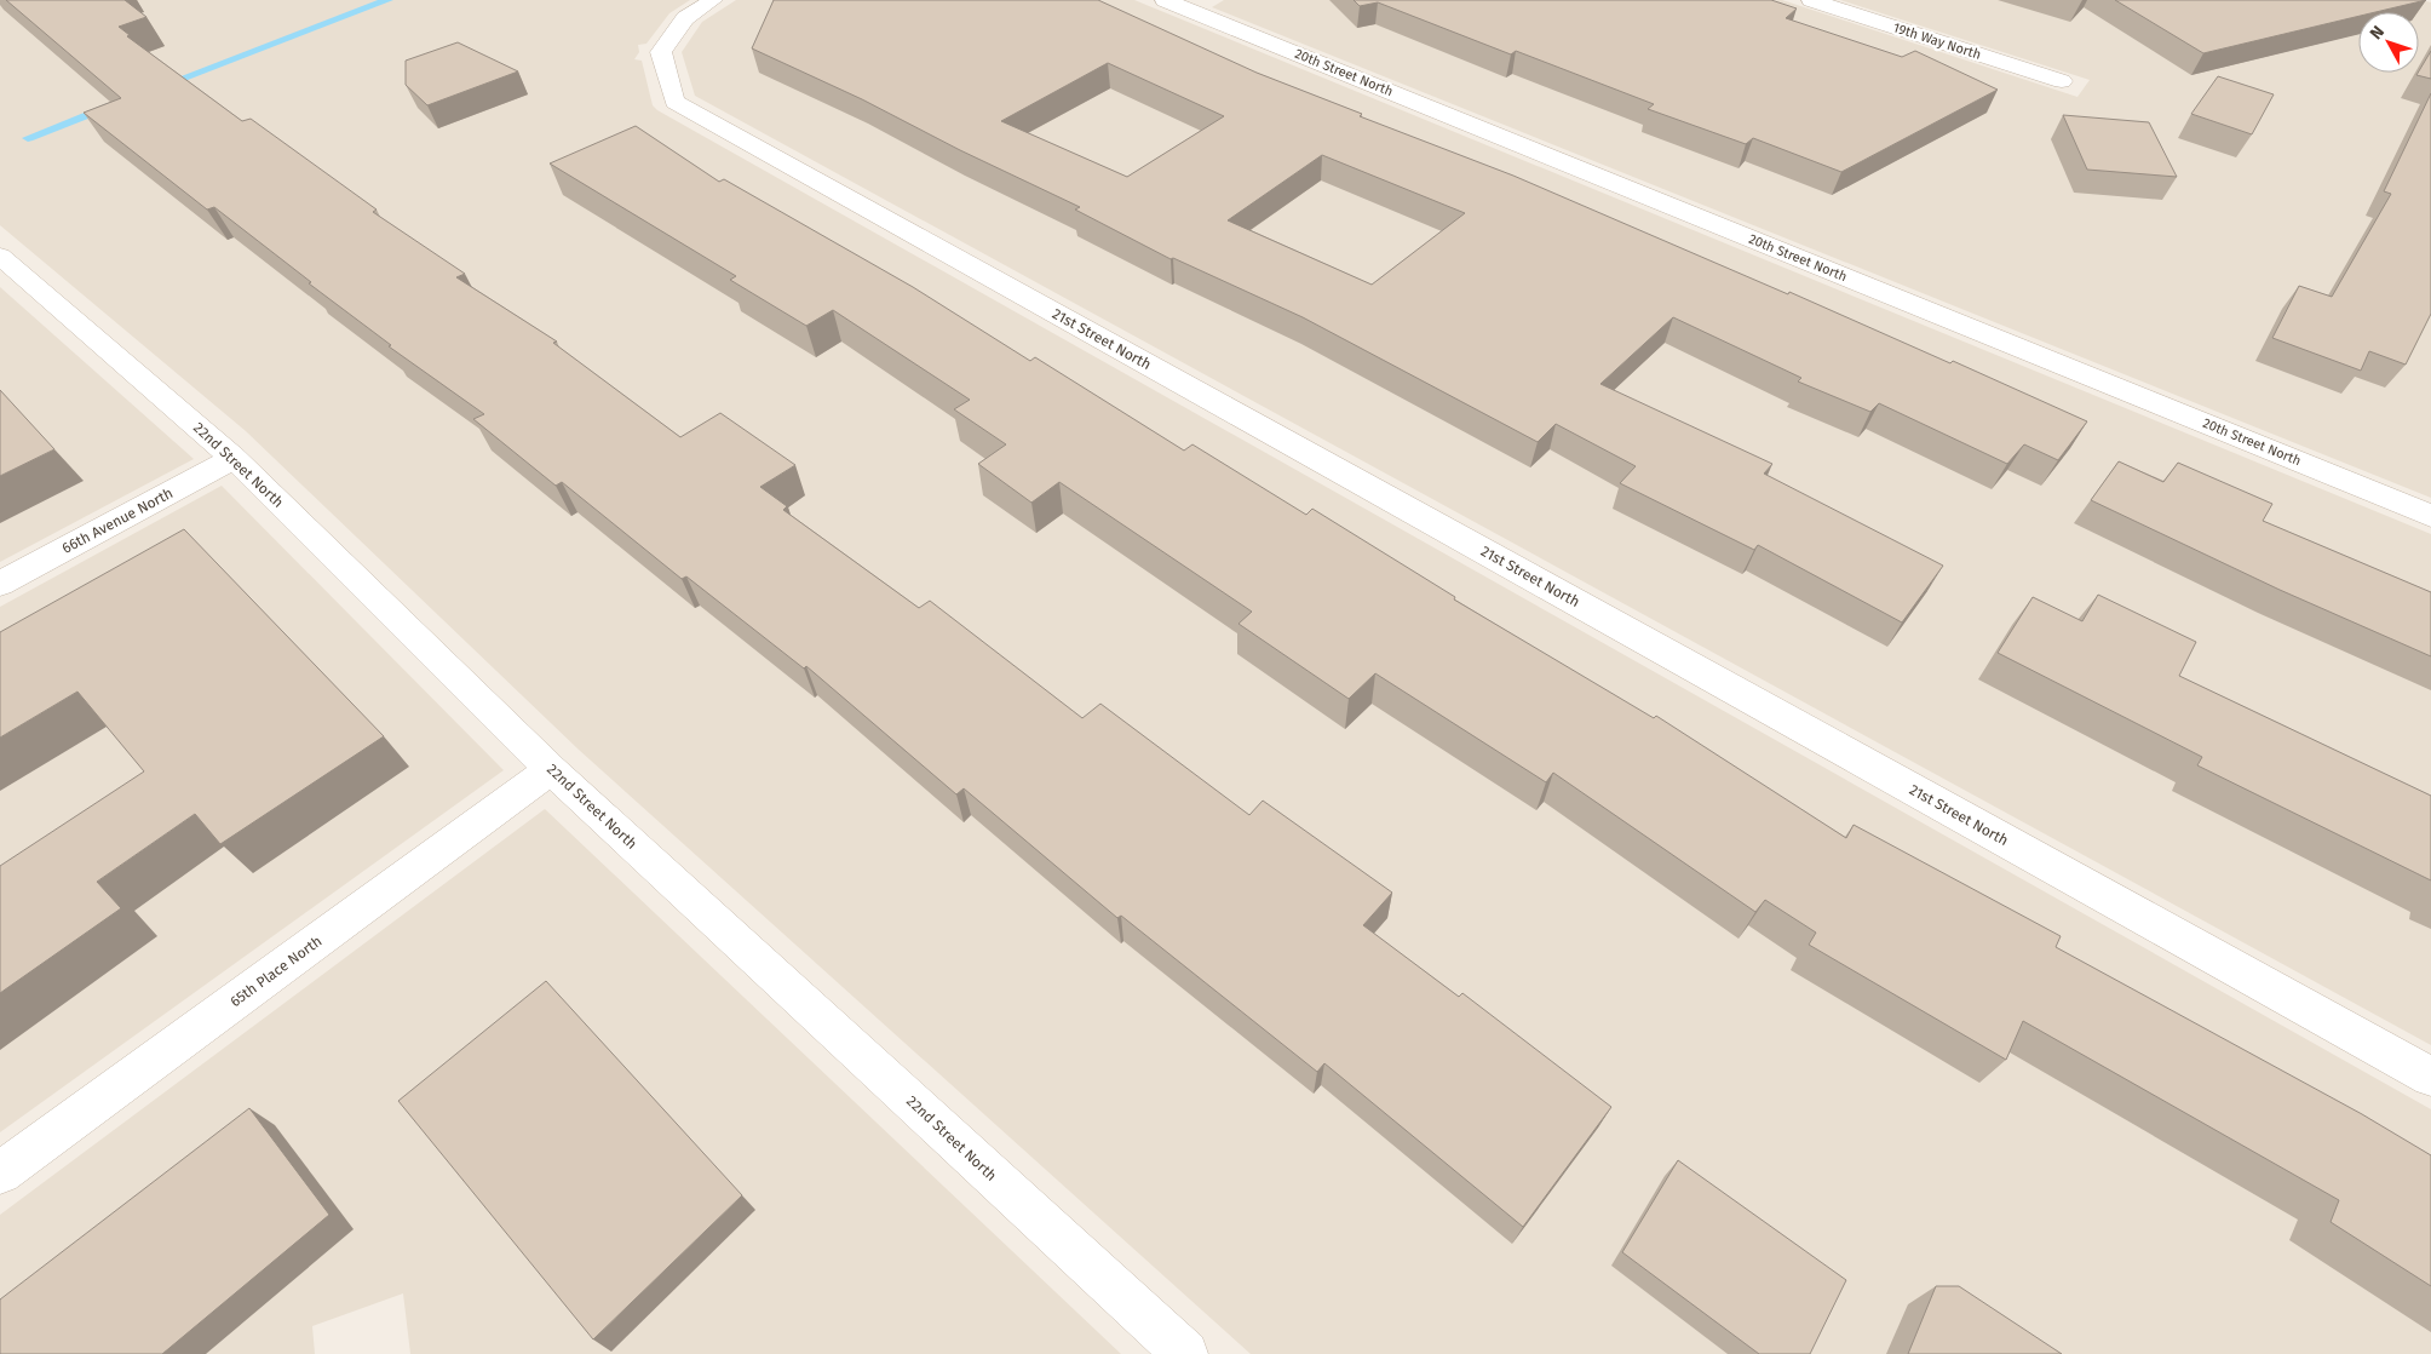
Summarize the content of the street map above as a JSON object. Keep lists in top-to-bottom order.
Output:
{
  "streets": {
    "street": [
      "19th Way North",
      "20th Street North",
      "21st Street North",
      "22nd Street North",
      "66th Avenue North",
      "65th Place North"
    ]
  },
  "crossings": [
    ["22nd Street North", "66th Avenue North"],
    ["22nd Street North", "65th Place North"]
  ],
  "north": "top left"
}
